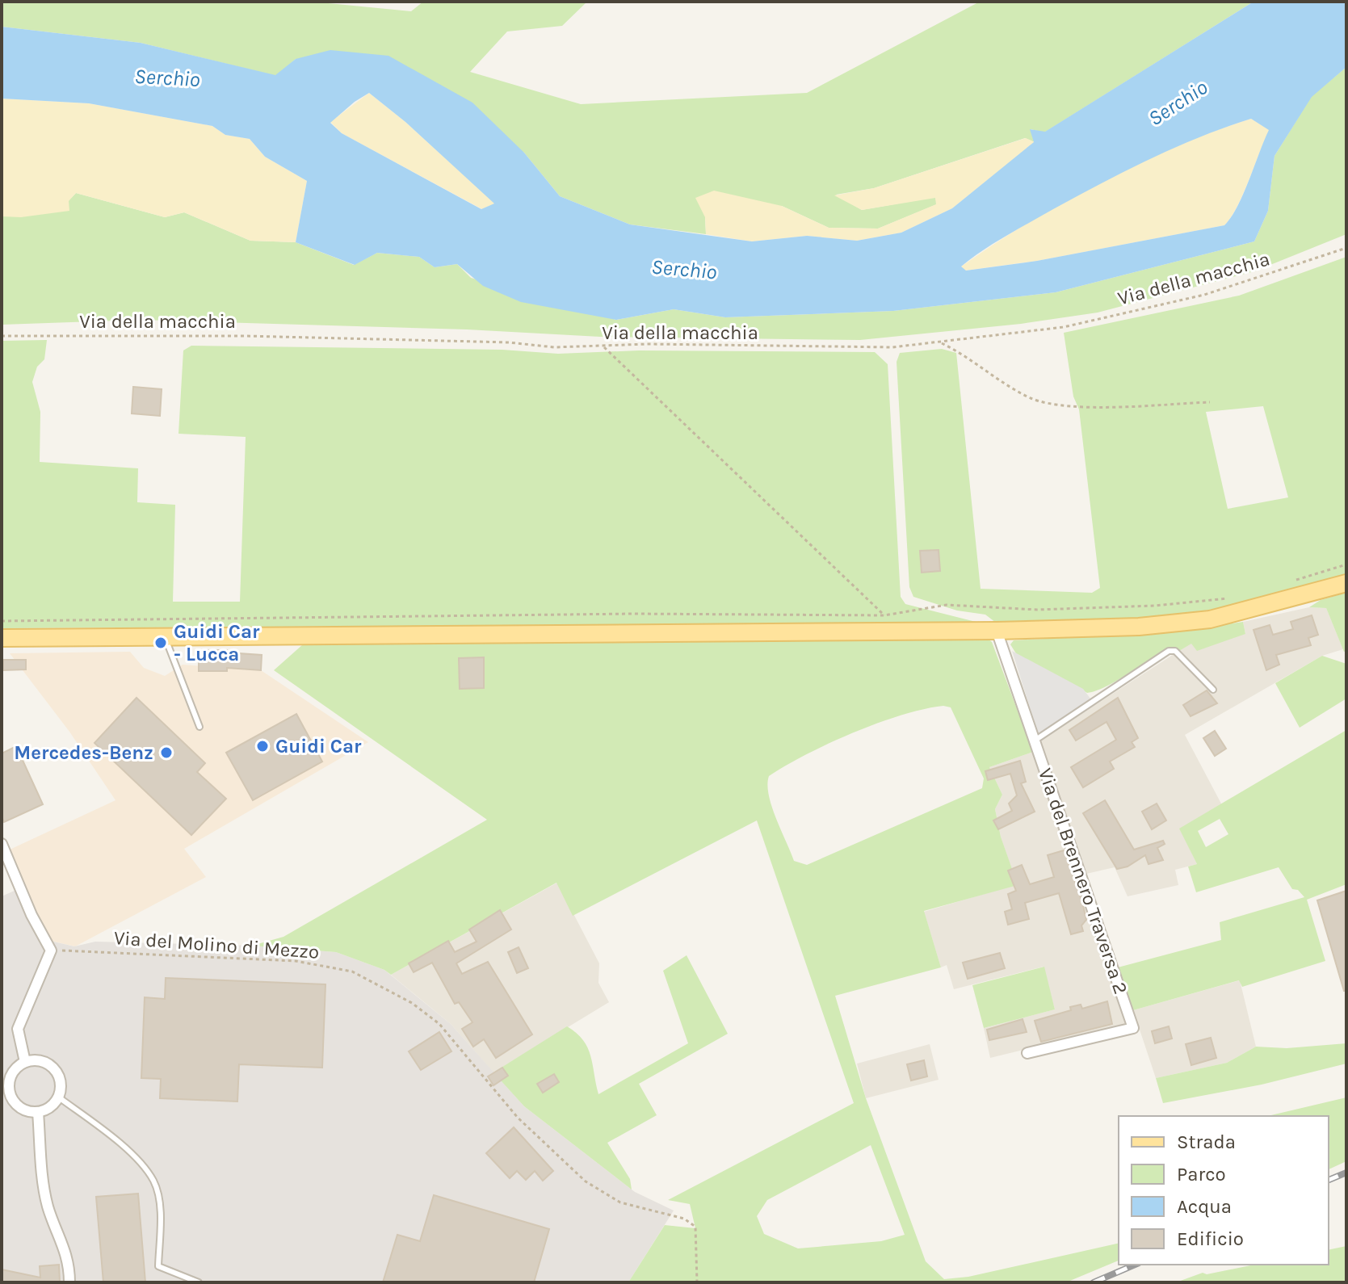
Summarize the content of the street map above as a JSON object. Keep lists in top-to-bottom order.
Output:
{
  "streets": {
    "street": ["Via del Brennero Traversa 2"],
    "path": ["Via della macchia", "Via del Molino di Mezzo"]
  },
  "water": ["Serchio"],
  "places": ["Guidi Car - Lucca", "Guidi Car", "Mercedes-Benz"],
  "legend": [
    "Strada",
    "Parco",
    "Acqua",
    "Edificio"
  ]
}
